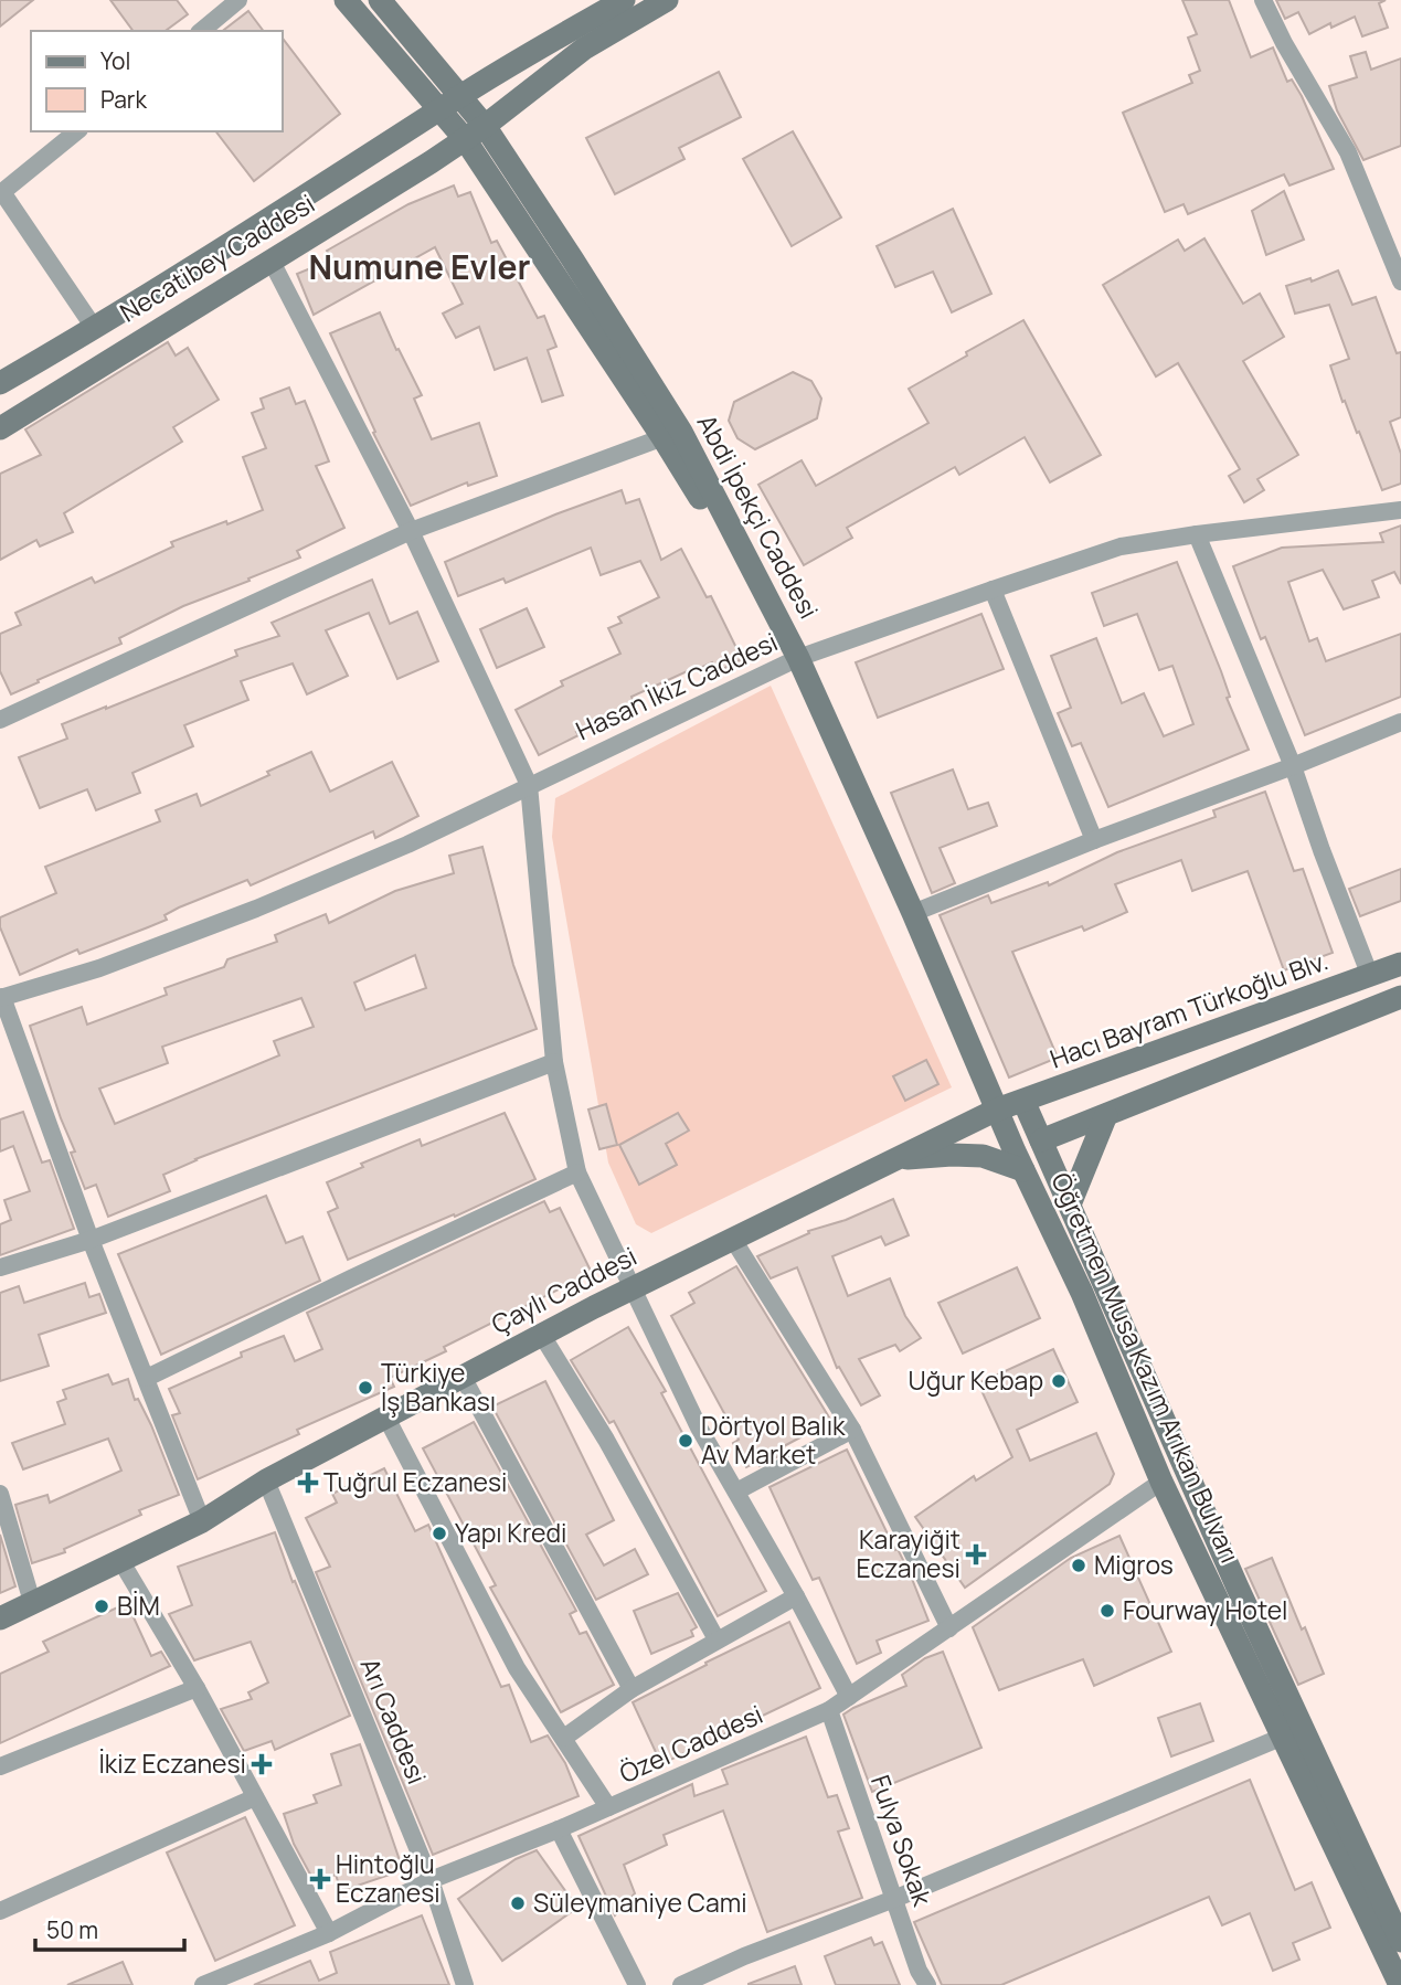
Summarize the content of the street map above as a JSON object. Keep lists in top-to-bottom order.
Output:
{
  "streets": {
    "street": [
      "Necatibey Caddesi",
      "Abdi İpekçi Caddesi",
      "Hasan İkiz Caddesi",
      "Hacı Bayram Türkoğlu Blv.",
      "Çaylı Caddesi",
      "Öğretmen Musa Kazım Arıkan Bulvarı",
      "Arı Caddesi",
      "Özel Caddesi",
      "Fulya Sokak"
    ]
  },
  "crossings": [
    ["Necatibey Caddesi", "Abdi İpekçi Caddesi"],
    ["Abdi İpekçi Caddesi", "Hasan İkiz Caddesi"],
    ["Abdi İpekçi Caddesi", "Hacı Bayram Türkoğlu Blv."],
    ["Abdi İpekçi Caddesi", "Çaylı Caddesi"],
    ["Abdi İpekçi Caddesi", "Öğretmen Musa Kazım Arıkan Bulvarı"],
    ["Hacı Bayram Türkoğlu Blv.", "Çaylı Caddesi"],
    ["Hacı Bayram Türkoğlu Blv.", "Öğretmen Musa Kazım Arıkan Bulvarı"],
    ["Çaylı Caddesi", "Öğretmen Musa Kazım Arıkan Bulvarı"],
    ["Çaylı Caddesi", "Arı Caddesi"],
    ["Öğretmen Musa Kazım Arıkan Bulvarı", "Özel Caddesi"],
    ["Arı Caddesi", "Özel Caddesi"],
    ["Özel Caddesi", "Fulya Sokak"]
  ],
  "districts": ["Numune Evler"],
  "places": {
    "other": [
      "Uğur Kebap",
      "Türkiye İş Bankası",
      "Dörtyol Balık Av Market",
      "Yapı Kredi",
      "Migros",
      "BİM",
      "Fourway Hotel",
      "Süleymaniye Cami"
    ],
    "health": [
      "Tuğrul Eczanesi",
      "Karayiğit Eczanesi",
      "İkiz Eczanesi",
      "Hintoğlu Eczanesi"
    ]
  },
  "legend": ["Yol", "Park"],
  "scale_bar": "50 m"
}
